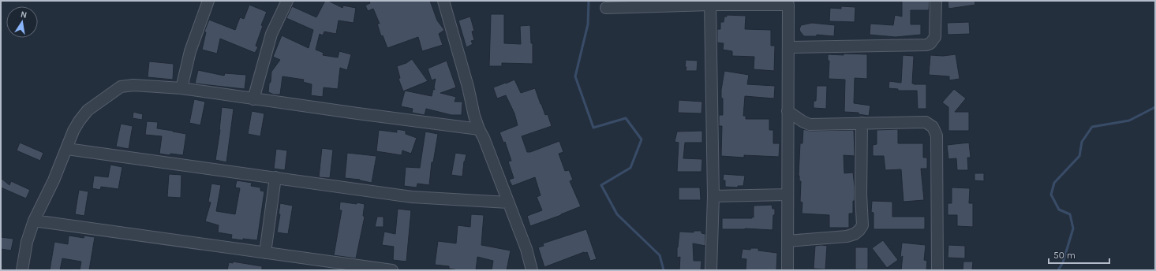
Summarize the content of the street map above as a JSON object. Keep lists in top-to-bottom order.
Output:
{
  "scale_bar": "50 m",
  "north": "top"
}
